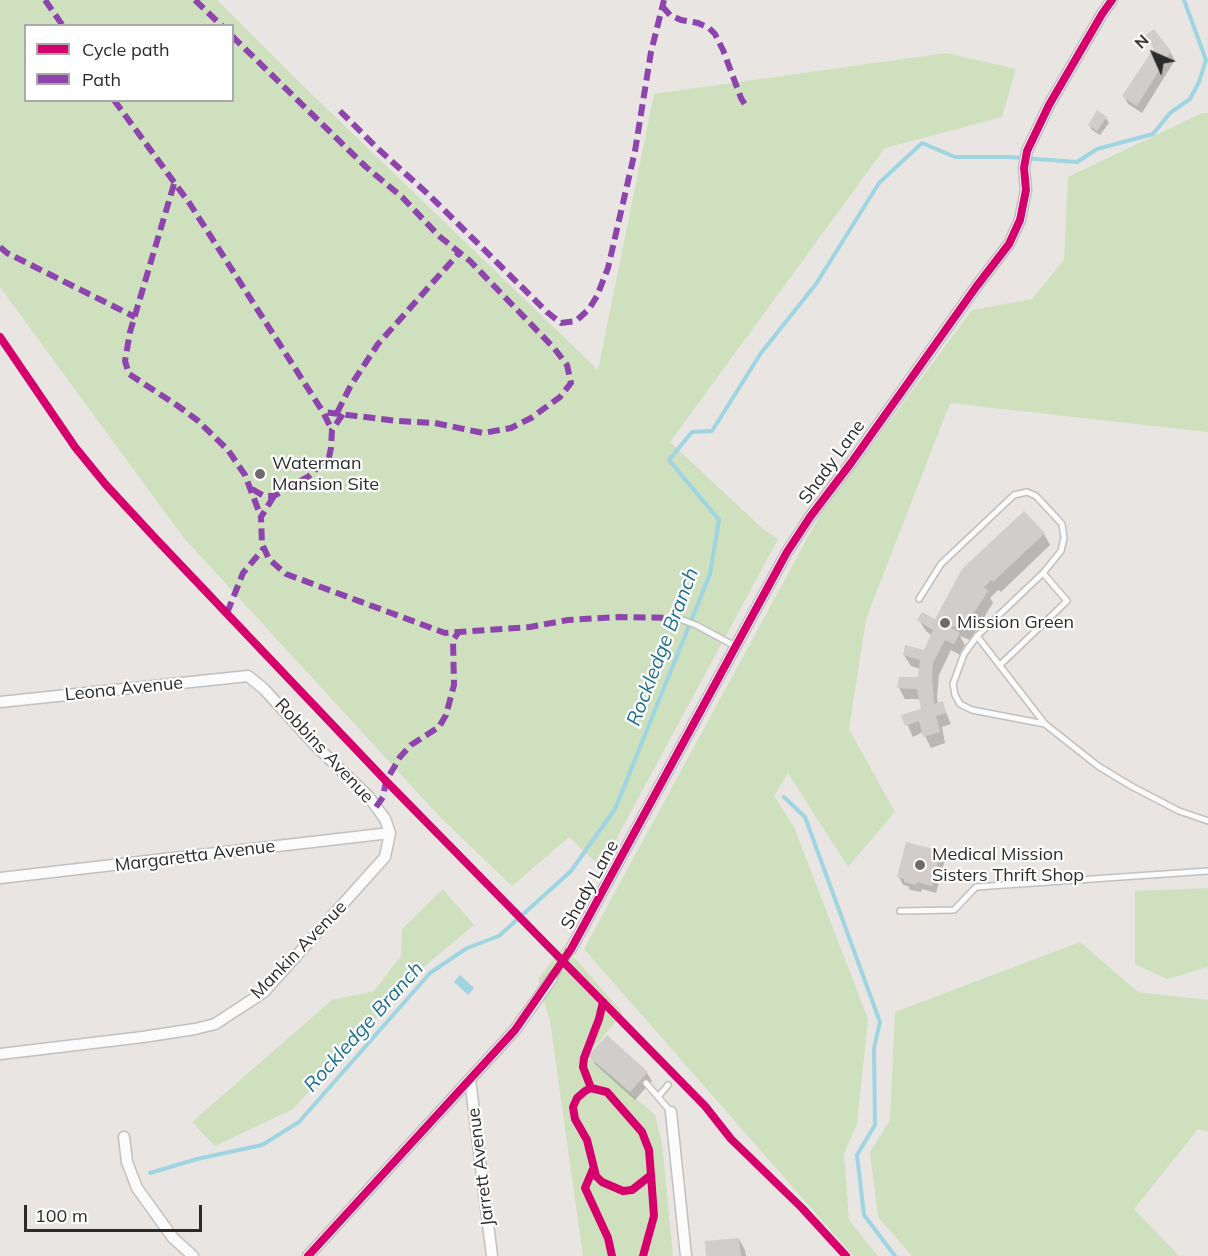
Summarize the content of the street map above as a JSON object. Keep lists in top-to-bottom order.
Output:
{
  "streets": {
    "street": [
      "Shady Lane",
      "Leona Avenue",
      "Robbins Avenue",
      "Margaretta Avenue",
      "Mankin Avenue",
      "Jarrett Avenue"
    ]
  },
  "crossings": [
    ["Leona Avenue", "Robbins Avenue"],
    ["Robbins Avenue", "Margaretta Avenue"],
    ["Robbins Avenue", "Mankin Avenue"],
    ["Margaretta Avenue", "Mankin Avenue"]
  ],
  "water": ["Rockledge Branch"],
  "places": ["Waterman Mansion Site", "Mission Green", "Medical Mission Sisters Thrift Shop"],
  "legend": ["Cycle path", "Path"],
  "scale_bar": "100 m",
  "north": "top left"
}
